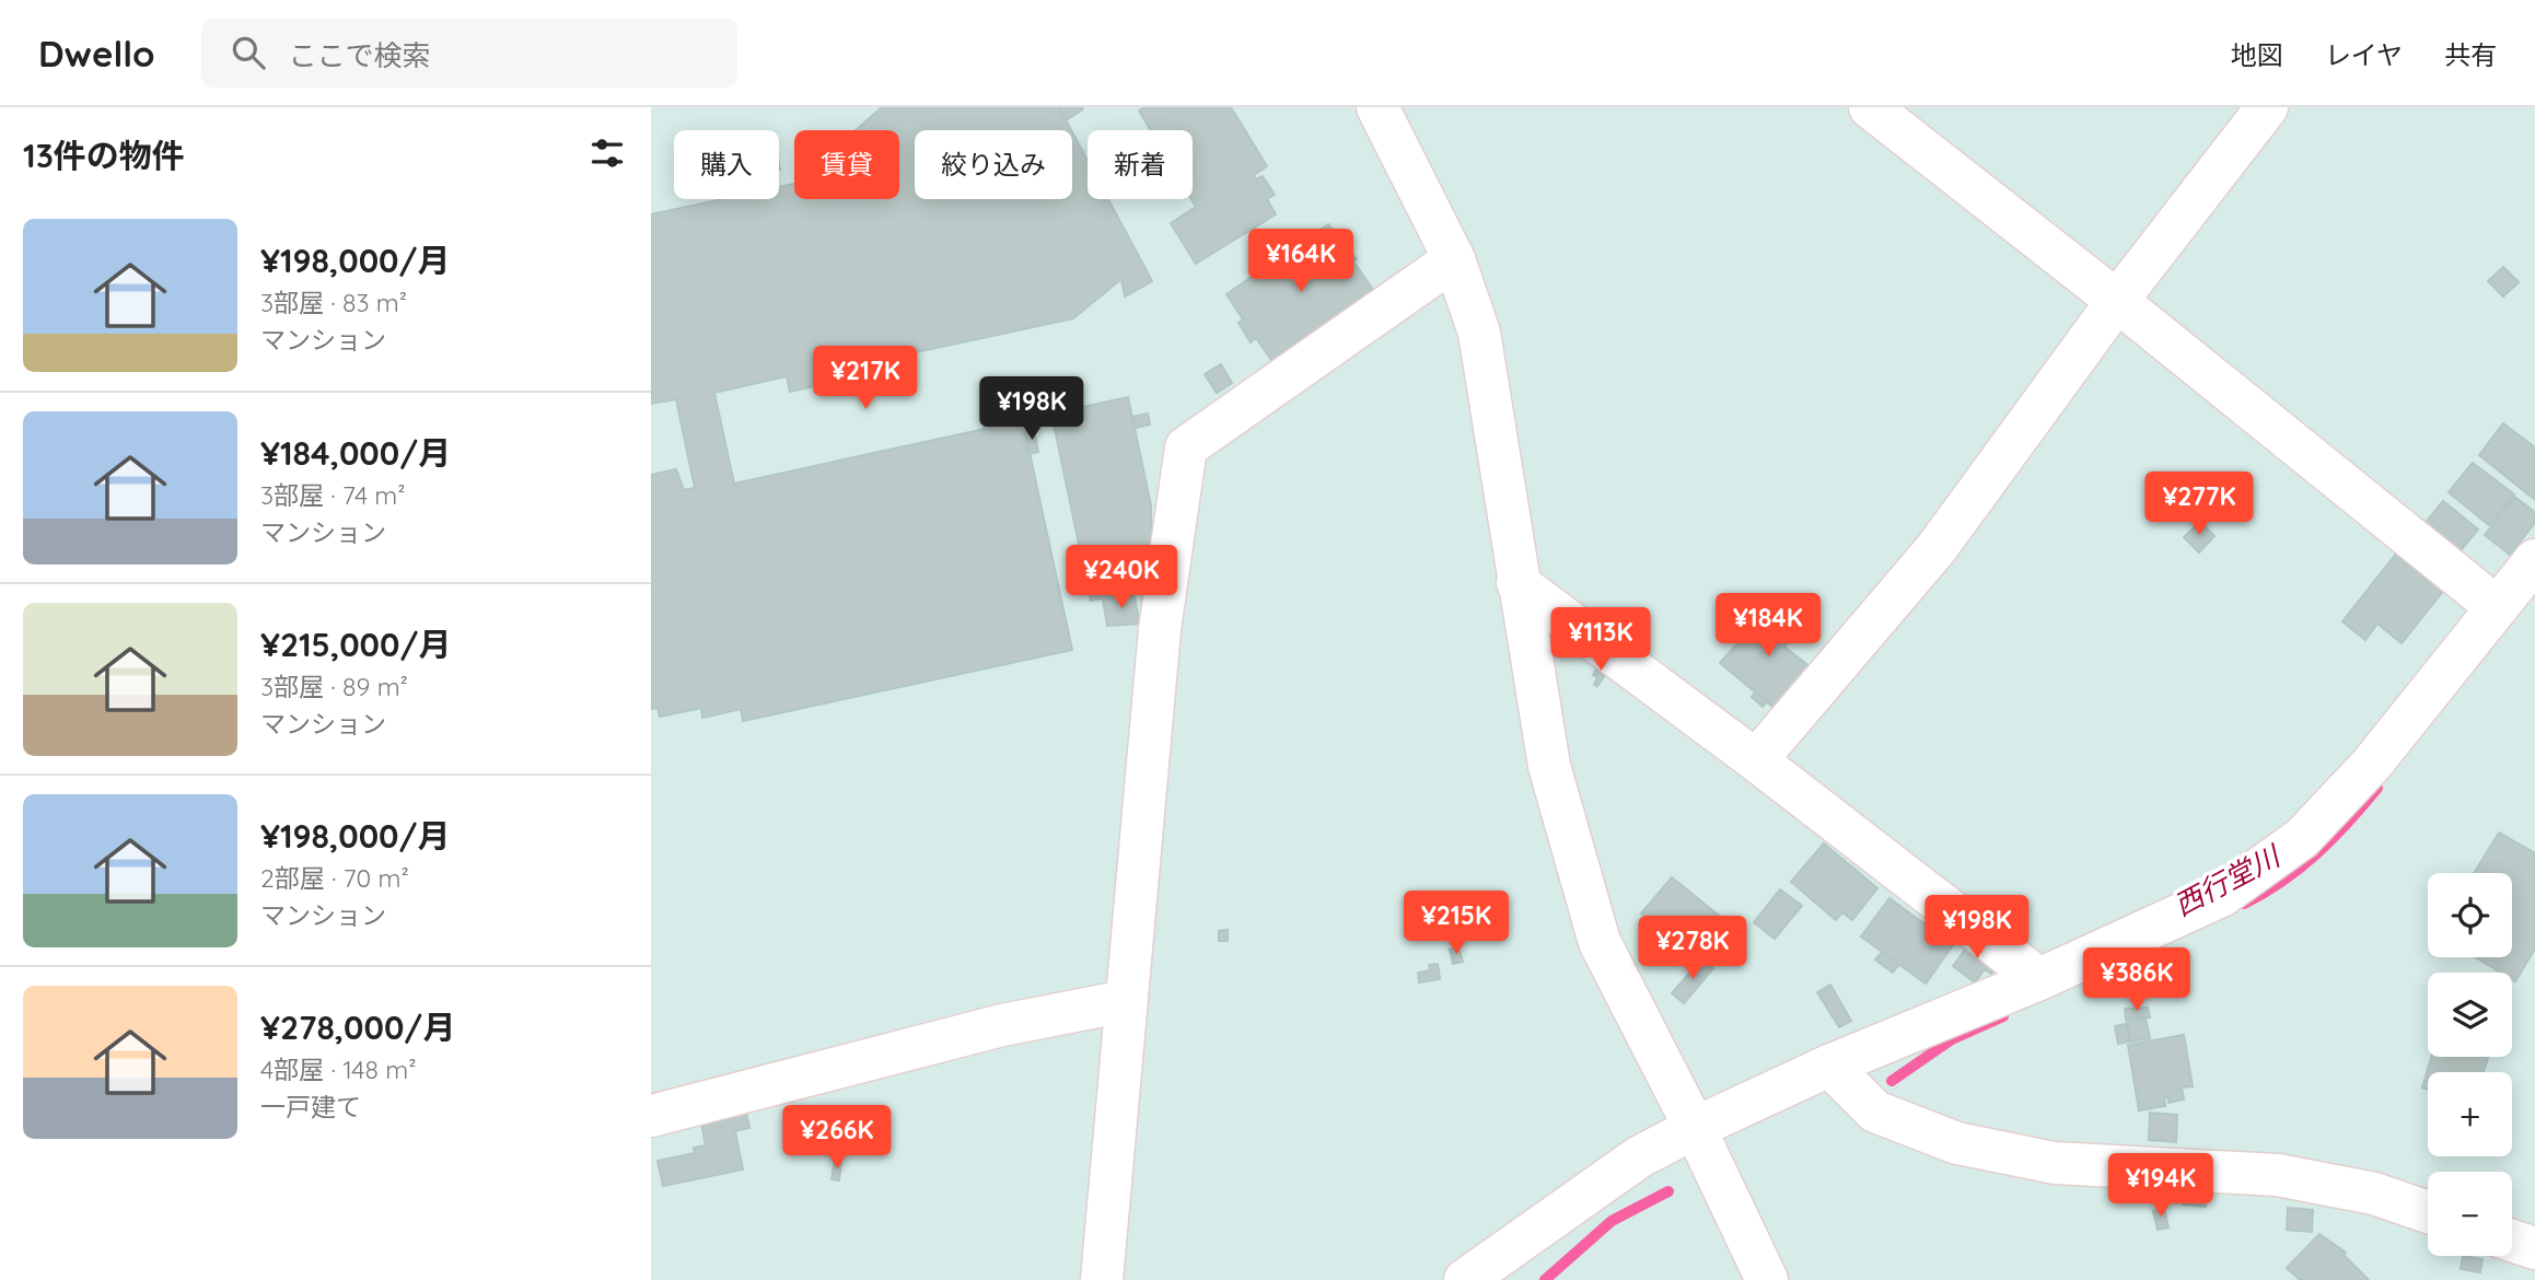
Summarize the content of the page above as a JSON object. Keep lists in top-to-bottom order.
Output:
{
  "water": ["西行堂川"],
  "page": {
    "header": "Dwello",
    "search": "ここで検索",
    "nav": ["地図", "レイヤ", "共有"],
    "heading": "13件の物件",
    "chip": [
      "購入",
      "賃貸",
      "絞り込み",
      "新着"
    ],
    "list": [
      {
        "name": "¥198,000/月",
        "note": "3部屋 · 83 m² · マンション"
      },
      {
        "name": "¥184,000/月",
        "note": "3部屋 · 74 m² · マンション"
      },
      {
        "name": "¥215,000/月",
        "note": "3部屋 · 89 m² · マンション"
      },
      {
        "name": "¥198,000/月",
        "note": "2部屋 · 70 m² · マンション"
      },
      {
        "name": "¥278,000/月",
        "note": "4部屋 · 148 m² · 一戸建て"
      }
    ],
    "price": [
      "¥164K",
      "¥217K",
      "¥198K",
      "¥277K",
      "¥240K",
      "¥184K",
      "¥113K",
      "¥215K",
      "¥198K",
      "¥278K",
      "¥386K",
      "¥266K",
      "¥194K"
    ],
    "map_buttons": ["+", "−"]
  }
}
